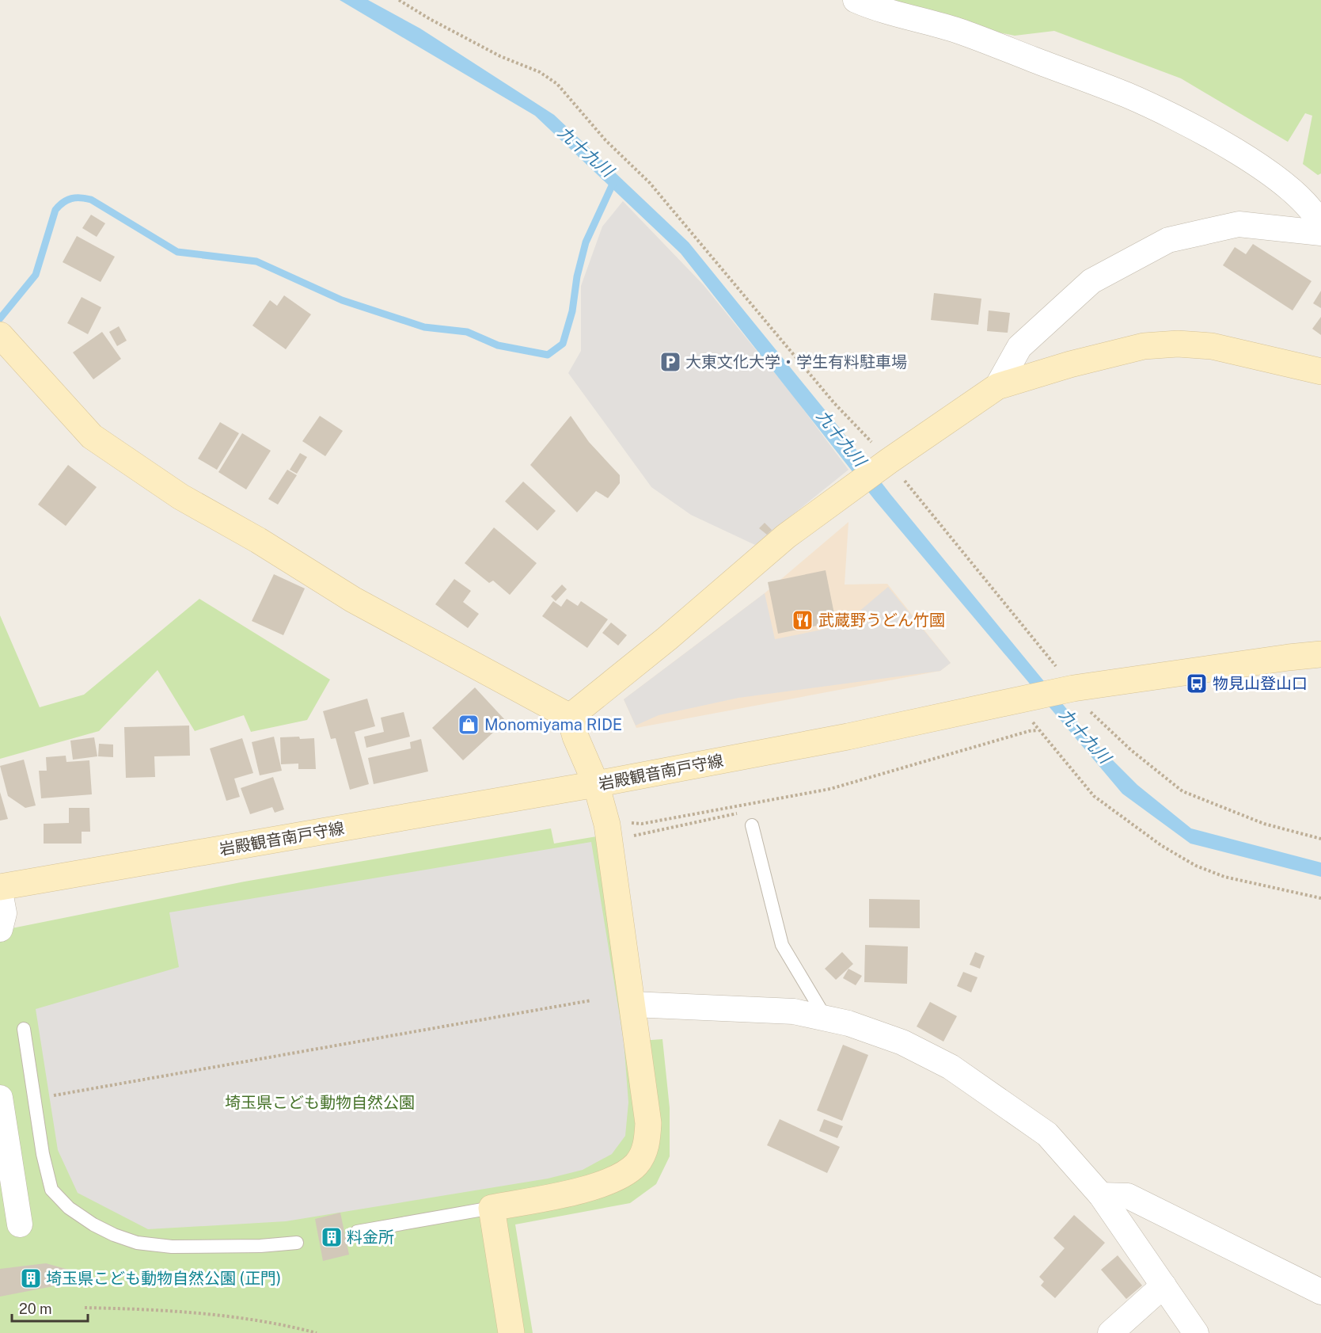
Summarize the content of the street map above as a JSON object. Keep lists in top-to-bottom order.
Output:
{
  "streets": {
    "street": ["岩殿観音南戸守線"]
  },
  "water": ["九十九川"],
  "parks": ["埼玉県こども動物自然公園"],
  "places": {
    "parking": ["大東文化大学・学生有料駐車場"],
    "restaurant": ["武蔵野うどん竹國"],
    "bus stop": ["物見山登山口"],
    "shop": ["Monomiyama RIDE"],
    "building": ["料金所", "埼玉県こども動物自然公園 (正門)"]
  },
  "scale_bar": "20 m"
}
